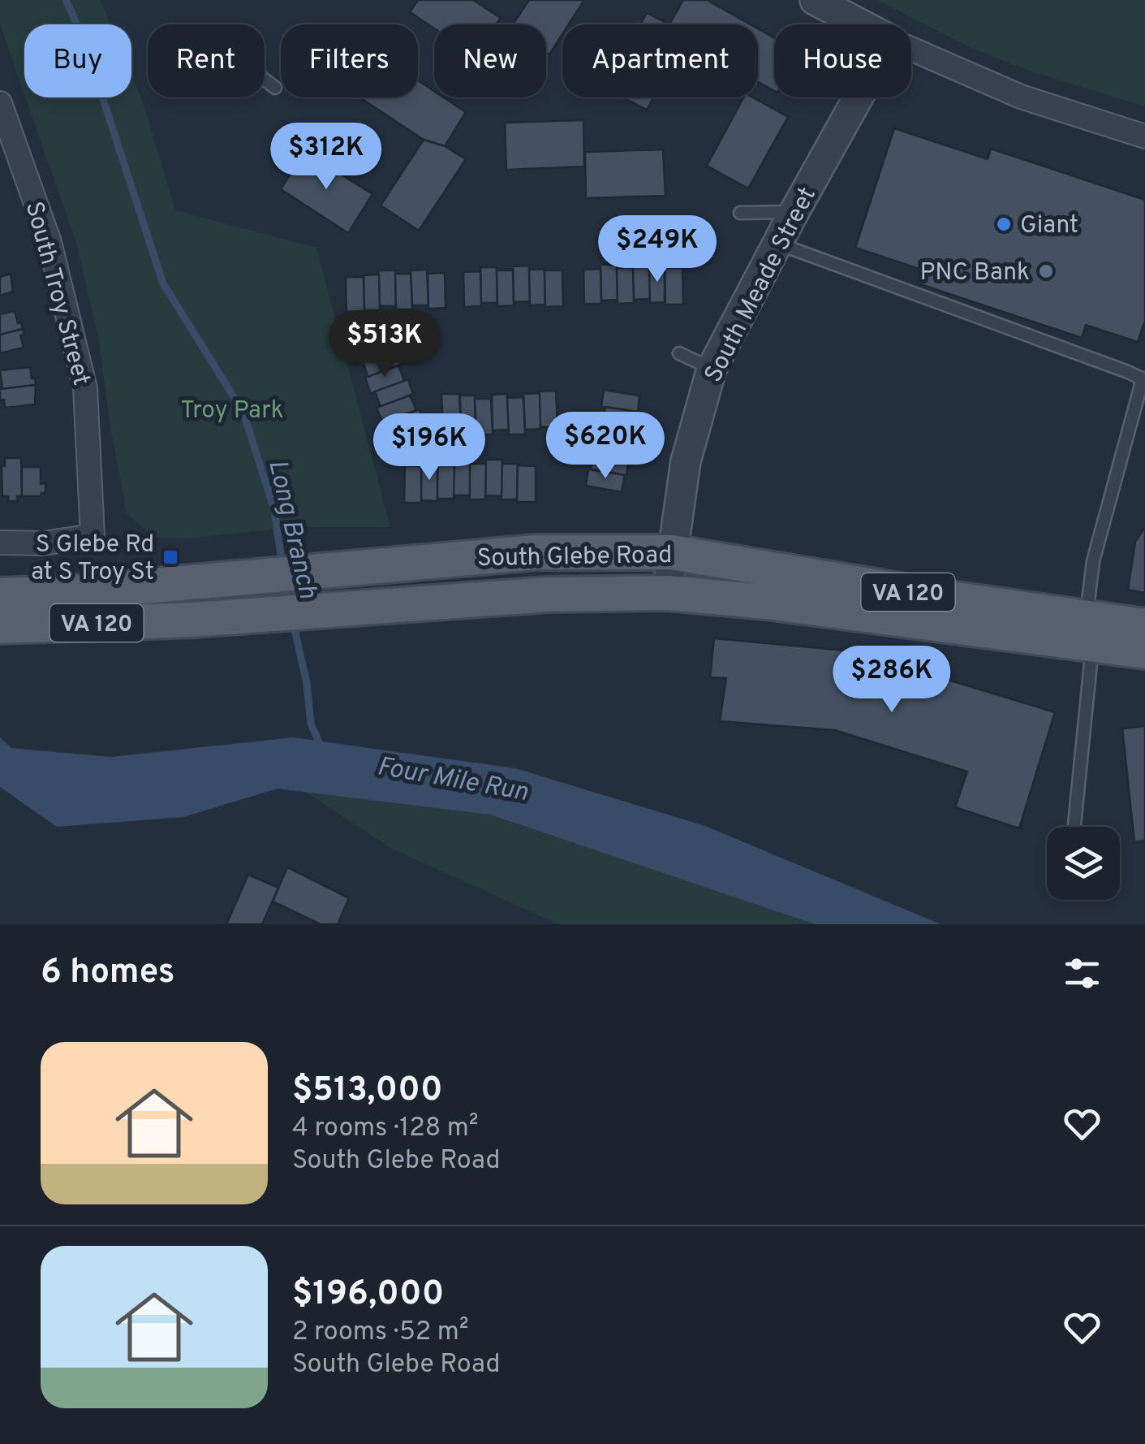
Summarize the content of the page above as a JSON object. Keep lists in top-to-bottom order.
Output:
{
  "streets": {
    "main road": ["South Glebe Road", "VA 120"],
    "street": ["South Meade Street", "South Troy Street"]
  },
  "crossings": [
    ["South Meade Street", "South Glebe Road"]
  ],
  "water": ["Long Branch", "Four Mile Run"],
  "parks": ["Troy Park"],
  "places": {
    "other": ["Giant", "PNC Bank"],
    "transit": ["S Glebe Rd at S Troy St"]
  },
  "page": {
    "chip": [
      "Buy",
      "Rent",
      "Filters",
      "New",
      "Apartment",
      "House"
    ],
    "price": [
      "$312K",
      "$249K",
      "$513K",
      "$620K",
      "$196K",
      "$286K"
    ],
    "heading": "6 homes",
    "list": [
      {
        "name": "$513,000",
        "note": "4 rooms · 128 m² · South Glebe Road"
      },
      {
        "name": "$196,000",
        "note": "2 rooms · 52 m² · South Glebe Road"
      }
    ]
  }
}
